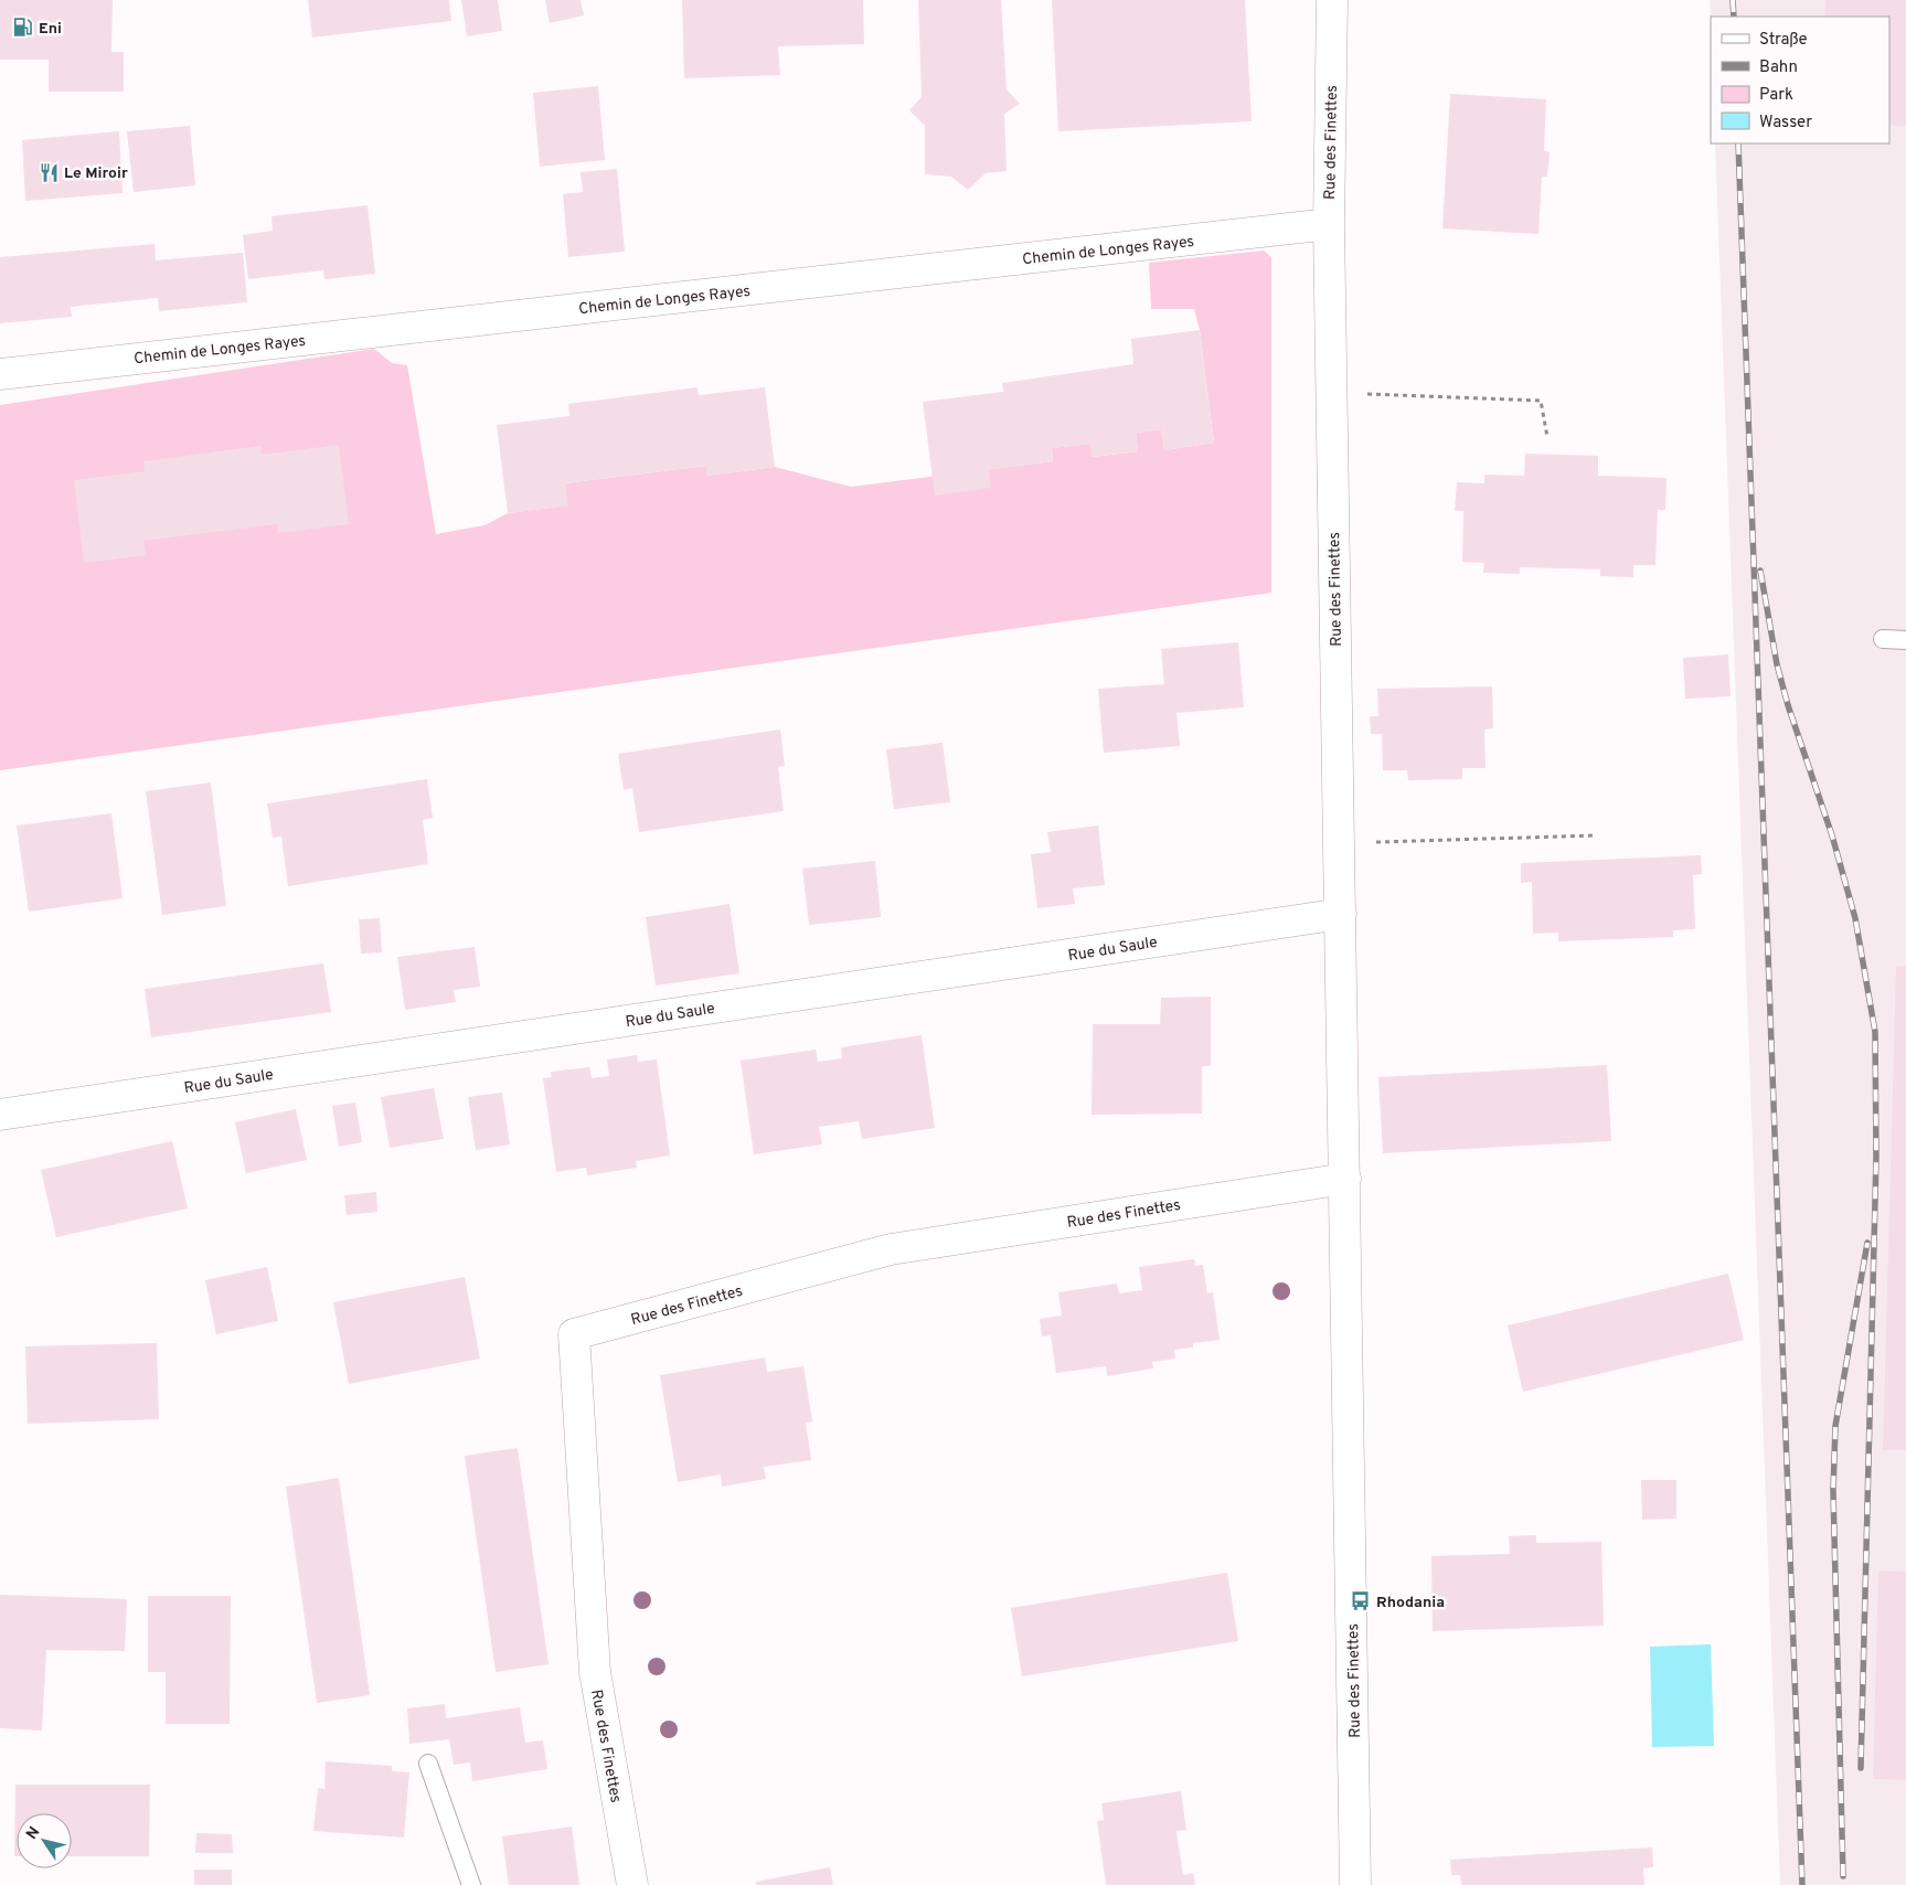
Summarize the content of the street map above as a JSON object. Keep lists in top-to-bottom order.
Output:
{
  "streets": {
    "street": ["Rue des Finettes", "Chemin de Longes Rayes", "Rue du Saule"]
  },
  "crossings": [
    ["Rue des Finettes", "Chemin de Longes Rayes"],
    ["Rue des Finettes", "Rue du Saule"]
  ],
  "places": {
    "fuel station": ["Eni"],
    "restaurant": ["Le Miroir"],
    "bus stop": ["Rhodania"]
  },
  "legend": [
    "Straße",
    "Bahn",
    "Park",
    "Wasser"
  ],
  "north": "top left"
}
